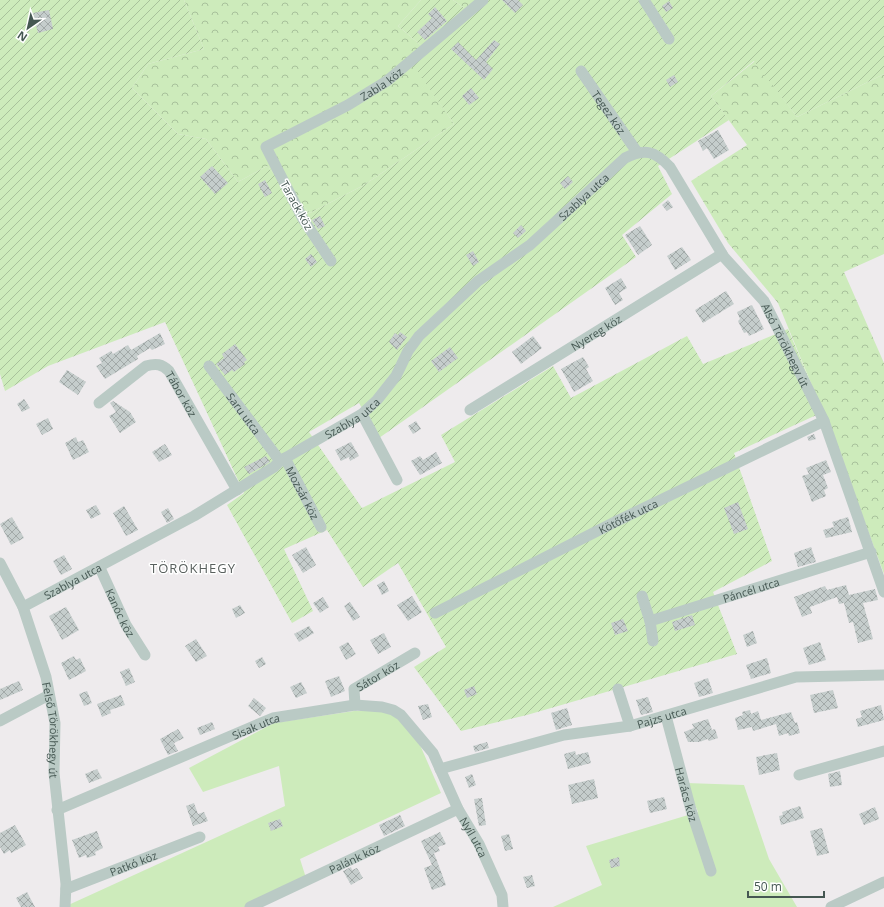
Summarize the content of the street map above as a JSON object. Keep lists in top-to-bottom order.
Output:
{
  "streets": {
    "street": [
      "Zabla köz",
      "Tegez köz",
      "Szablya utca",
      "Tarack köz",
      "Nyereg köz",
      "Alsó Törökhegy út",
      "Tábor köz",
      "Saru utca",
      "Mozsár köz",
      "Kötőfék utca",
      "Páncél utca",
      "Kanóc köz",
      "Sátor köz",
      "Pajzs utca",
      "Sisak utca",
      "Felső Törökhegy út",
      "Harács köz",
      "Nyíl utca",
      "Palánk köz",
      "Patkó köz"
    ]
  },
  "crossings": [
    ["Zabla köz", "Tarack köz"],
    ["Tegez köz", "Szablya utca"],
    ["Tegez köz", "Alsó Törökhegy út"],
    ["Szablya utca", "Alsó Törökhegy út"],
    ["Szablya utca", "Tábor köz"],
    ["Szablya utca", "Saru utca"],
    ["Szablya utca", "Mozsár köz"],
    ["Szablya utca", "Kanóc köz"],
    ["Szablya utca", "Felső Törökhegy út"],
    ["Nyereg köz", "Alsó Törökhegy út"],
    ["Alsó Törökhegy út", "Kötőfék utca"],
    ["Alsó Törökhegy út", "Páncél utca"],
    ["Saru utca", "Mozsár köz"],
    ["Sátor köz", "Sisak utca"],
    ["Pajzs utca", "Sisak utca"],
    ["Pajzs utca", "Harács köz"],
    ["Pajzs utca", "Nyíl utca"],
    ["Sisak utca", "Felső Törökhegy út"],
    ["Sisak utca", "Nyíl utca"],
    ["Felső Törökhegy út", "Patkó köz"],
    ["Nyíl utca", "Palánk köz"]
  ],
  "districts": ["TÖRÖKHEGY"],
  "scale_bar": "50 m",
  "north": "bottom left"
}
